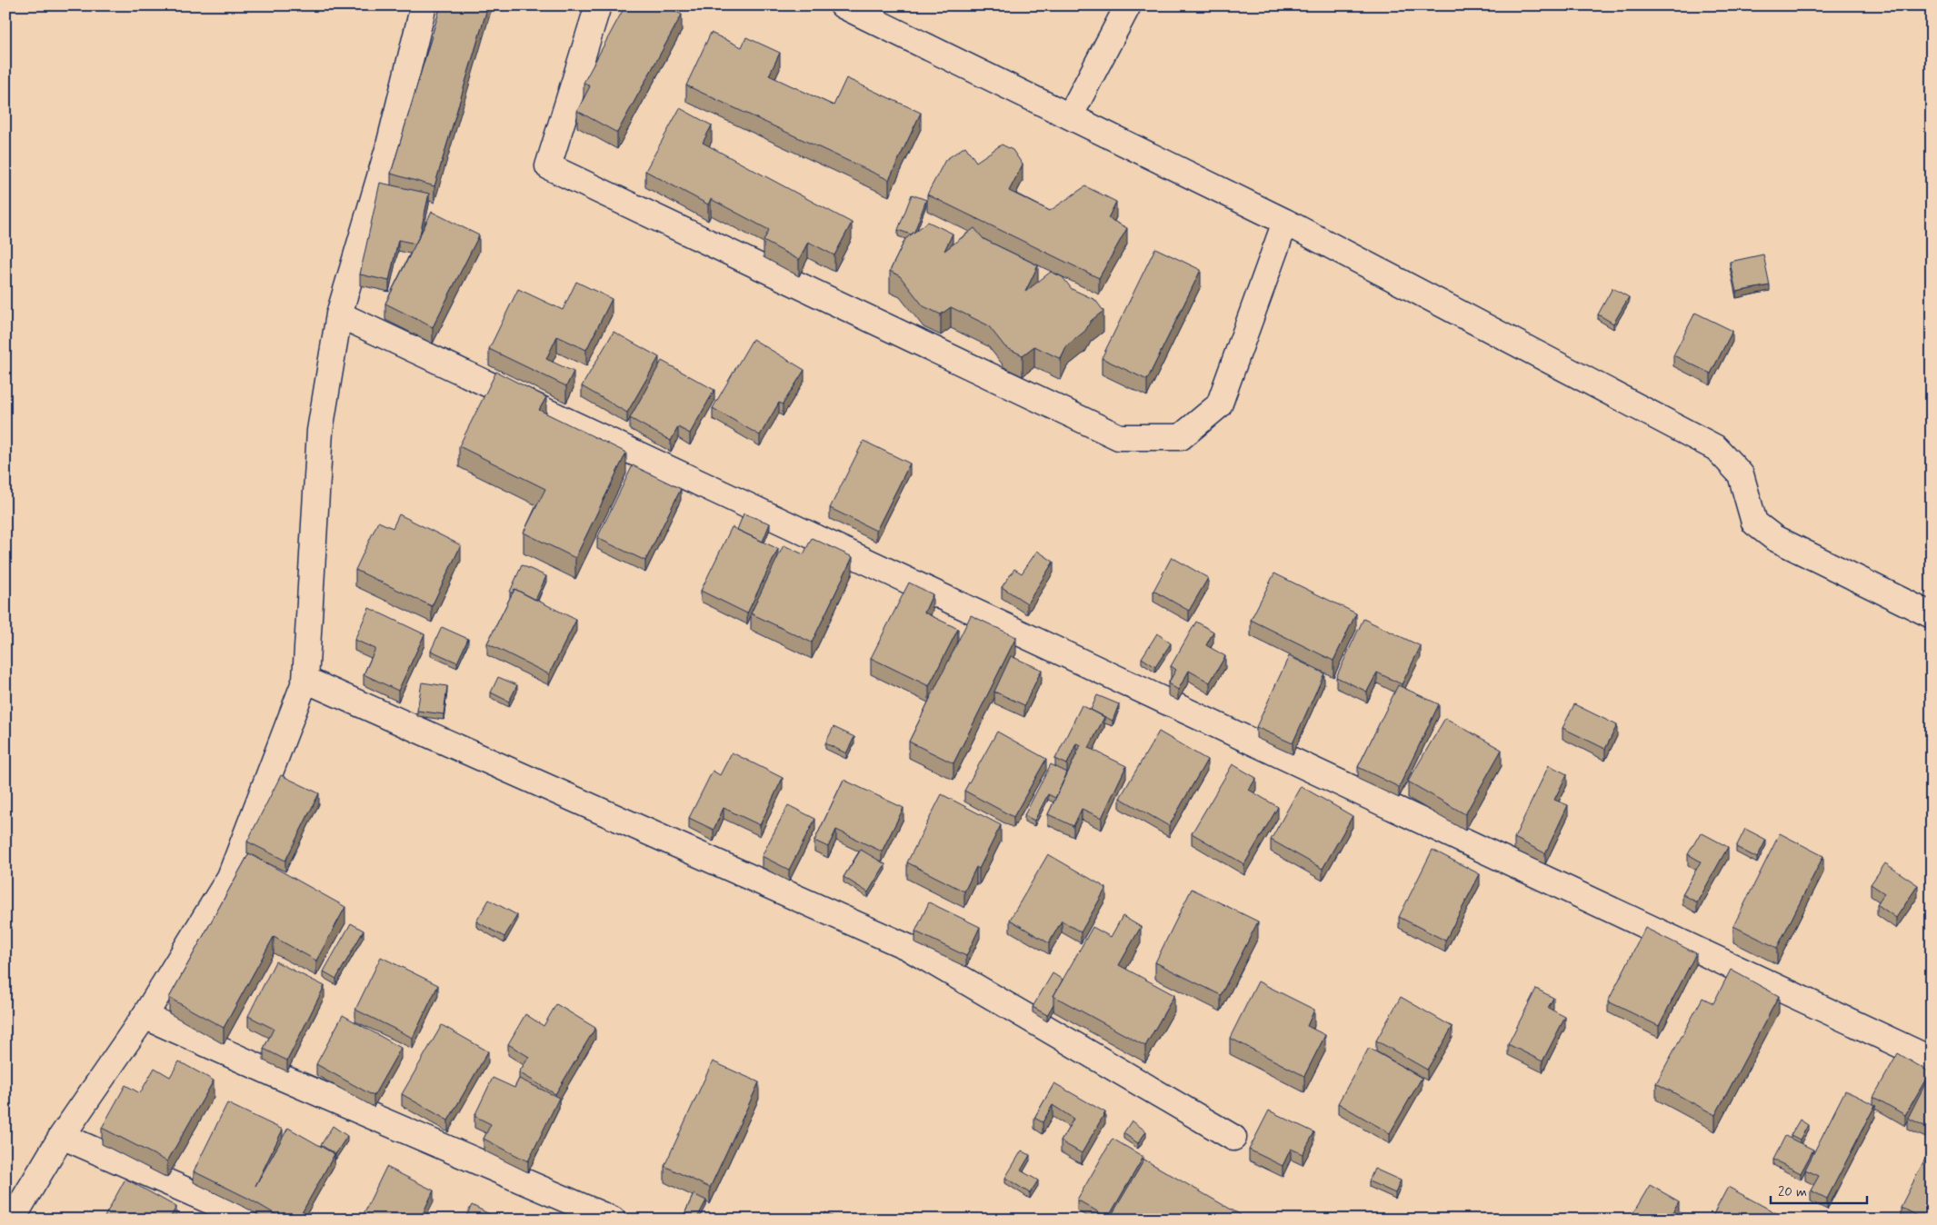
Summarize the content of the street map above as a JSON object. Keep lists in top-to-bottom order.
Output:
{
  "scale_bar": "20 m"
}
